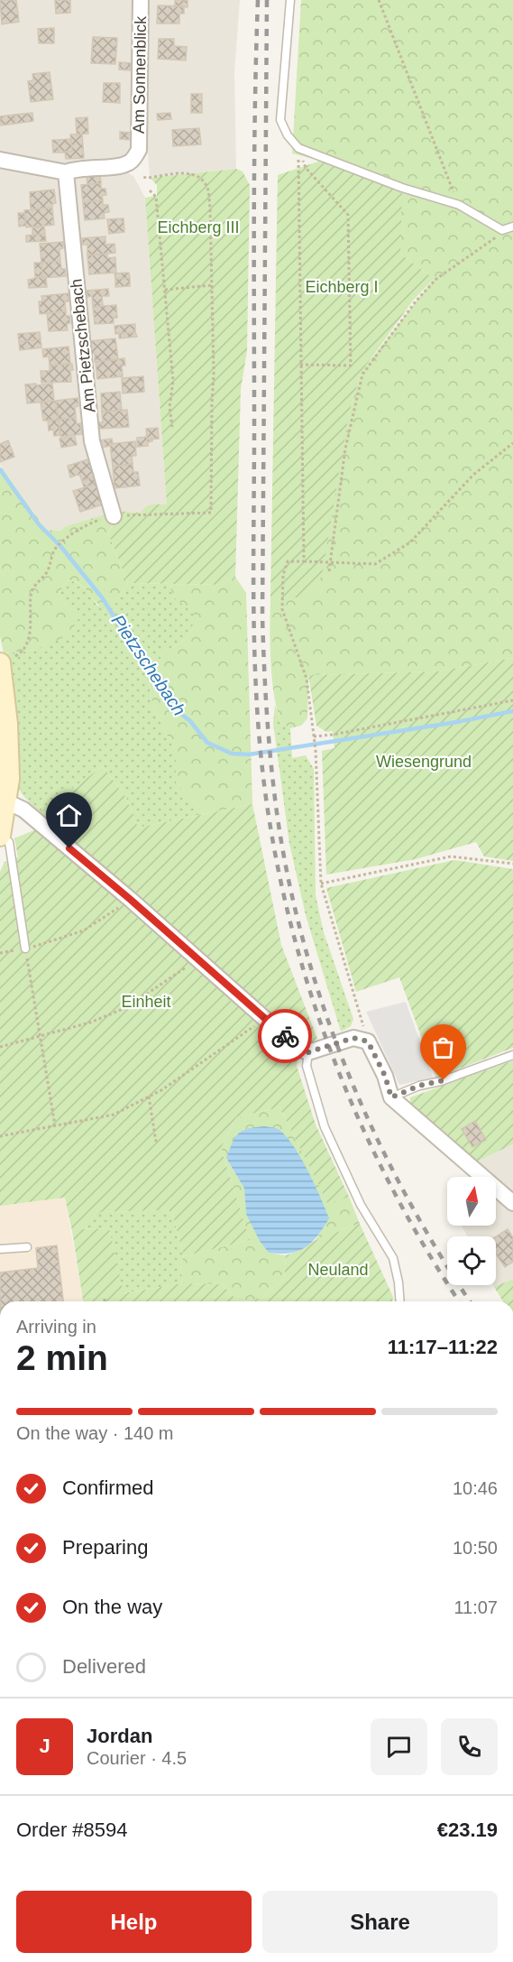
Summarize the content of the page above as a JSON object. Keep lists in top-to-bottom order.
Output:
{
  "streets": {
    "street": ["Am Sonnenblick", "Am Pietzschebach"]
  },
  "crossings": [
    ["Am Sonnenblick", "Am Pietzschebach"]
  ],
  "water": ["Pietzschebach"],
  "parks": [
    "Eichberg III",
    "Eichberg I",
    "Wiesengrund",
    "Einheit",
    "Neuland"
  ],
  "north": "top",
  "page": {
    "heading": ["2 min", "Arriving in", "11:17–11:22"],
    "panel": [
      "Jordan",
      "Courier · 4.5",
      "Order #8594",
      "€23.19"
    ],
    "bar": "On the way · 140 m",
    "list": [
      ["Confirmed", "10:46"],
      ["Preparing", "10:50"],
      ["On the way", "11:07"],
      "Delivered"
    ],
    "round": "J",
    "buttons": ["Help", "Share"]
  }
}
